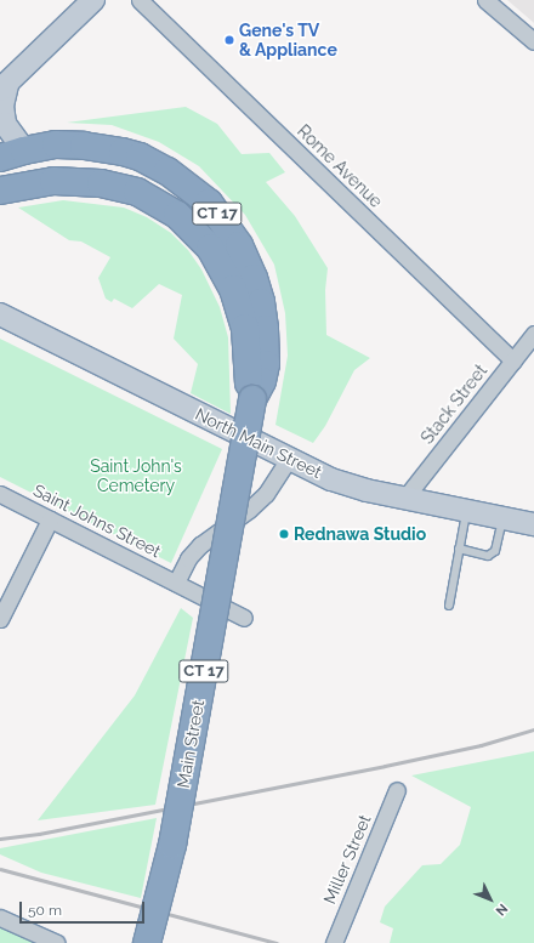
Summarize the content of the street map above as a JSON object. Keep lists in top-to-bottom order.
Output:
{
  "streets": {
    "highway": ["CT 17", "Main Street"],
    "street": [
      "Rome Avenue",
      "Stack Street",
      "North Main Street",
      "Saint Johns Street",
      "Miller Street"
    ]
  },
  "crossings": [
    ["Rome Avenue", "Stack Street"],
    ["Stack Street", "North Main Street"]
  ],
  "parks": ["Saint John's Cemetery"],
  "places": ["Gene's TV & Appliance", "Rednawa Studio"],
  "scale_bar": "50 m",
  "north": "bottom right"
}
